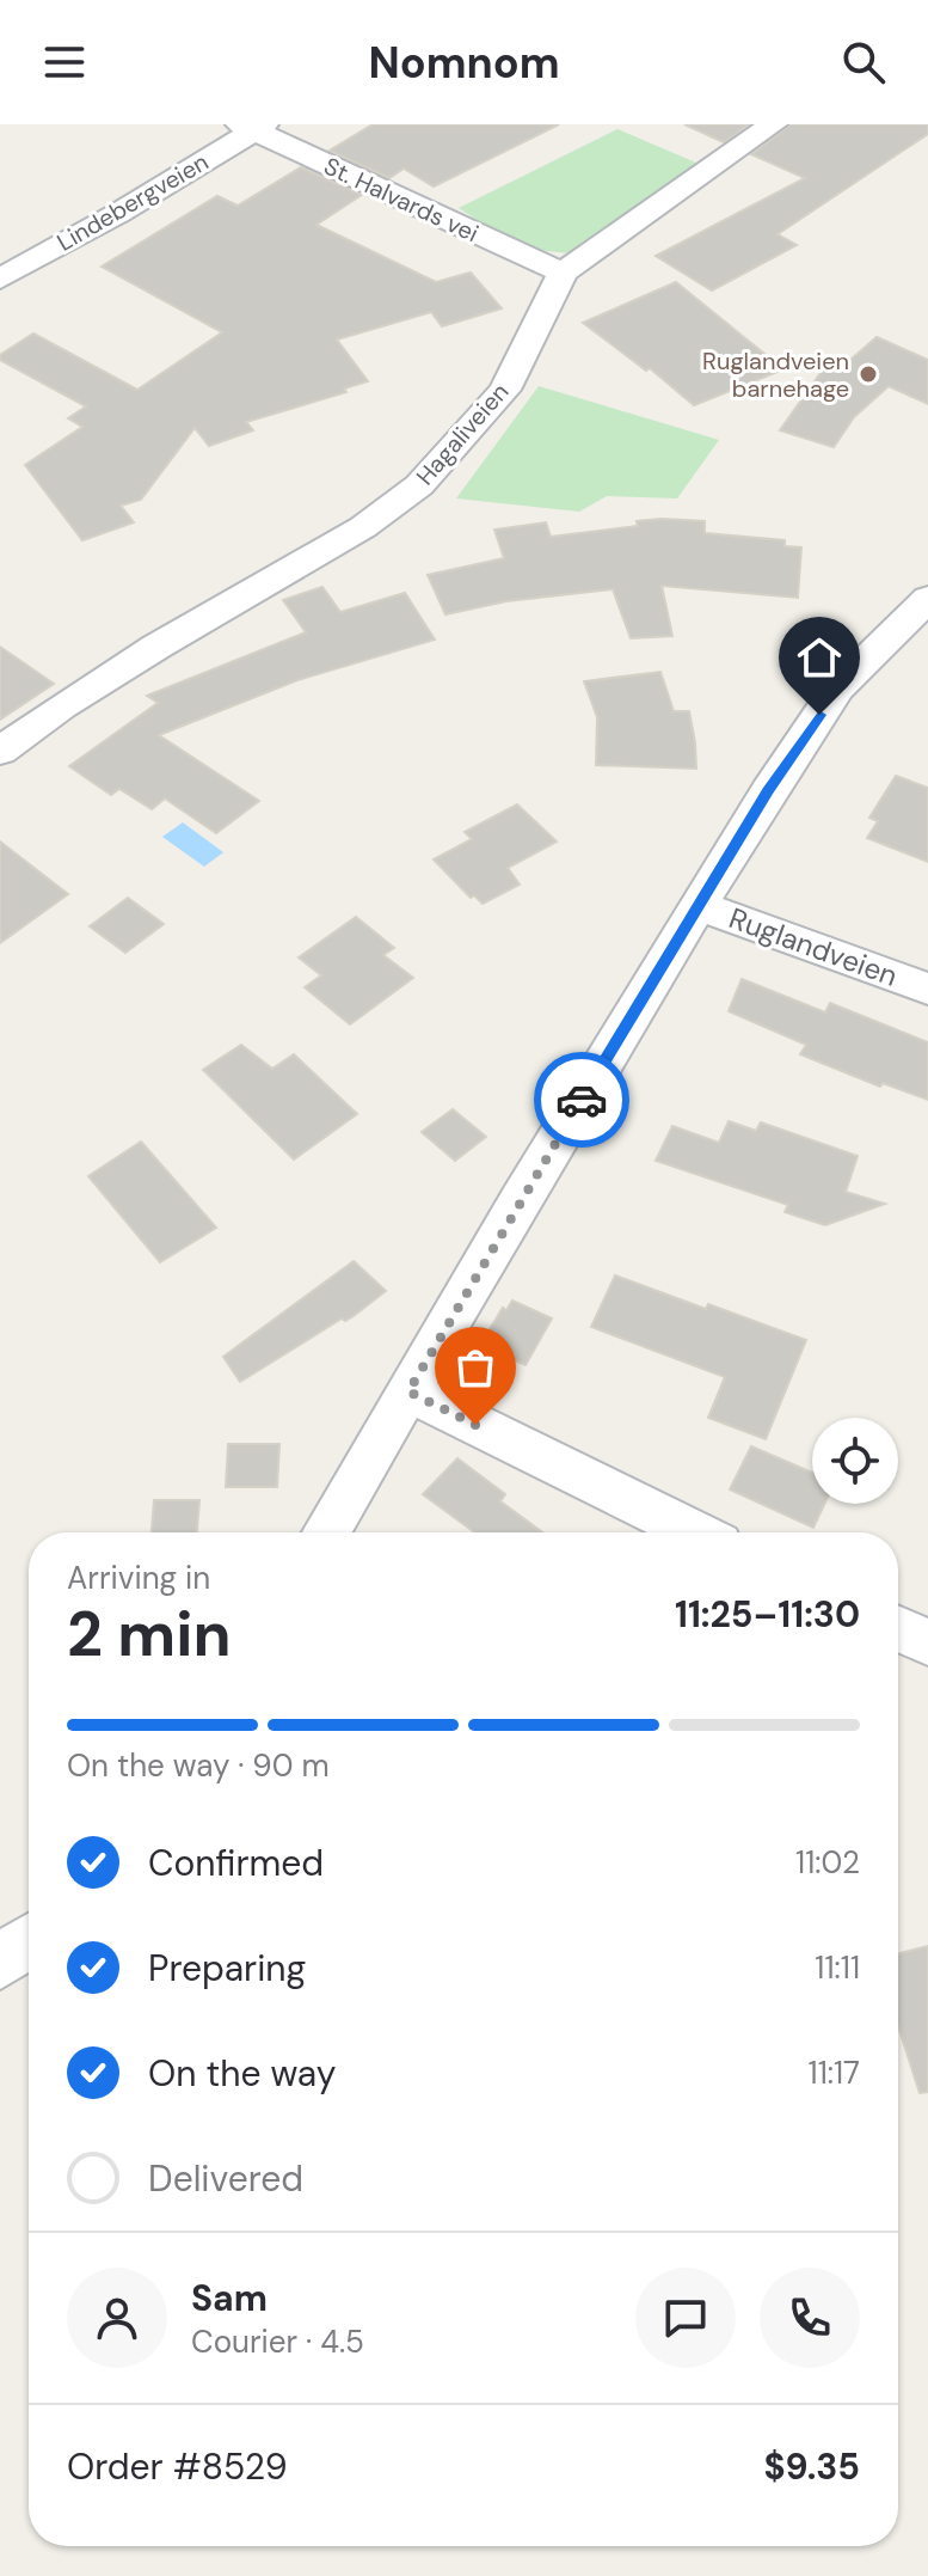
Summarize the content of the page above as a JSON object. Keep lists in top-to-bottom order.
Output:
{
  "streets": {
    "street": [
      "St. Halvards vei",
      "Lindebergveien",
      "Hagaliveien",
      "Ruglandveien"
    ]
  },
  "crossings": [
    ["St. Halvards vei", "Lindebergveien"],
    ["St. Halvards vei", "Hagaliveien"]
  ],
  "places": ["Ruglandveien barnehage"],
  "page": {
    "header": "Nomnom",
    "heading": ["2 min", "Arriving in", "11:25–11:30"],
    "panel": [
      "Sam",
      "Courier · 4.5",
      "Order #8529",
      "$9.35"
    ],
    "bar": "On the way · 90 m",
    "list": [
      ["Confirmed", "11:02"],
      ["Preparing", "11:11"],
      ["On the way", "11:17"],
      "Delivered"
    ]
  }
}
